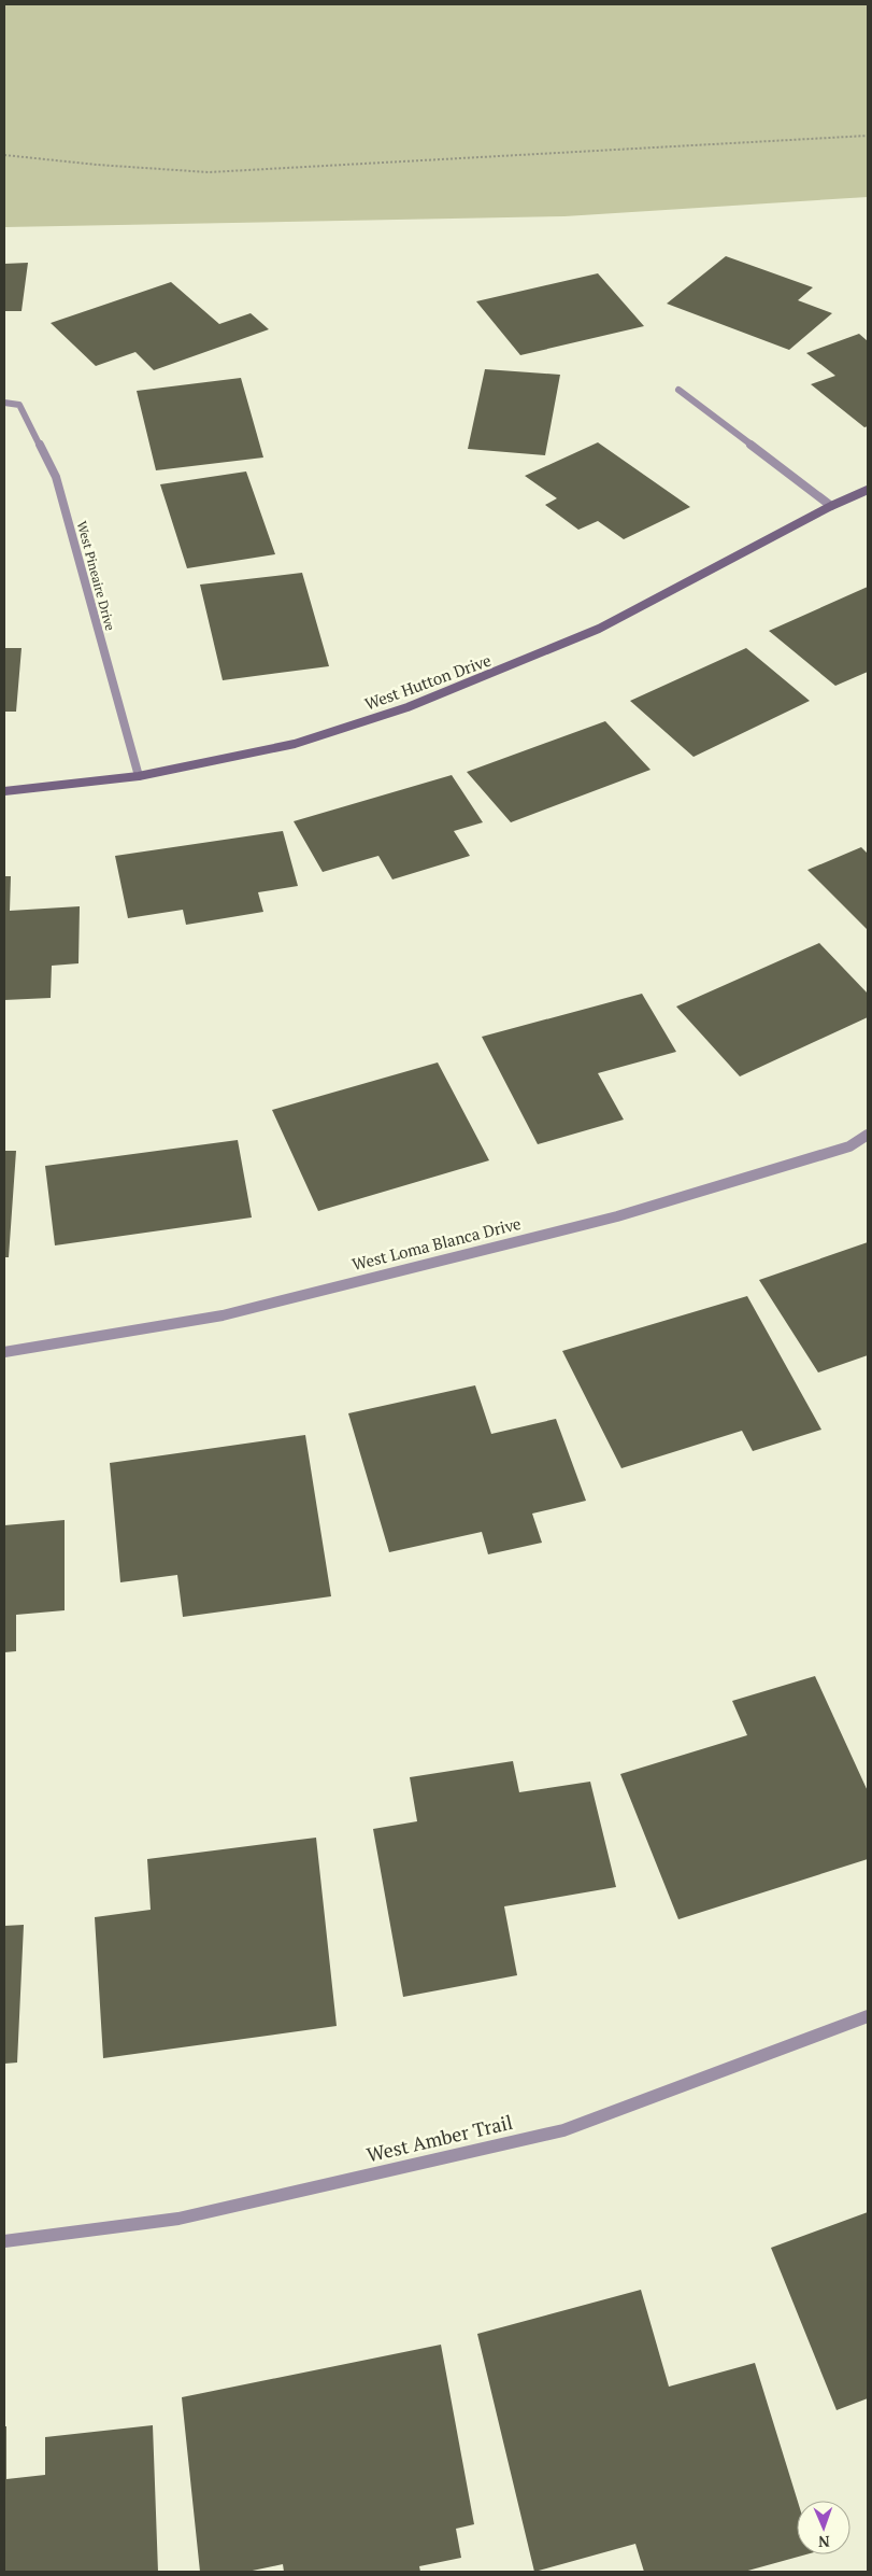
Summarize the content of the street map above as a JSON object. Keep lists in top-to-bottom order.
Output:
{
  "streets": {
    "street": [
      "West Pineaire Drive",
      "West Hutton Drive",
      "West Loma Blanca Drive",
      "West Amber Trail"
    ]
  },
  "crossings": [
    ["West Pineaire Drive", "West Hutton Drive"]
  ],
  "north": "bottom"
}
